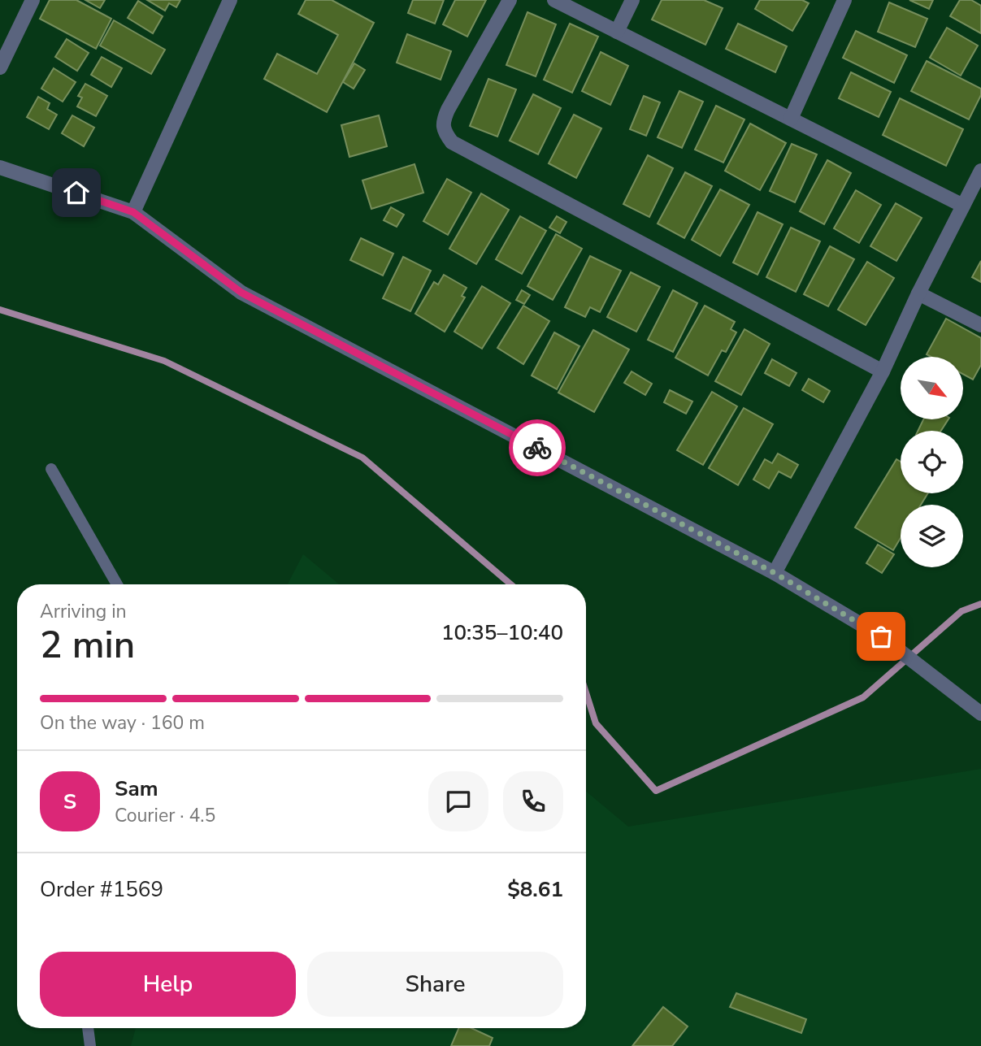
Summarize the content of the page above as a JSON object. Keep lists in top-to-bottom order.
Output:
{
  "north": "bottom right",
  "page": {
    "heading": ["2 min", "Arriving in", "10:35–10:40"],
    "panel": [
      "Sam",
      "Courier · 4.5",
      "Order #1569",
      "$8.61"
    ],
    "bar": "On the way · 160 m",
    "round": "S",
    "buttons": ["Help", "Share"]
  }
}
